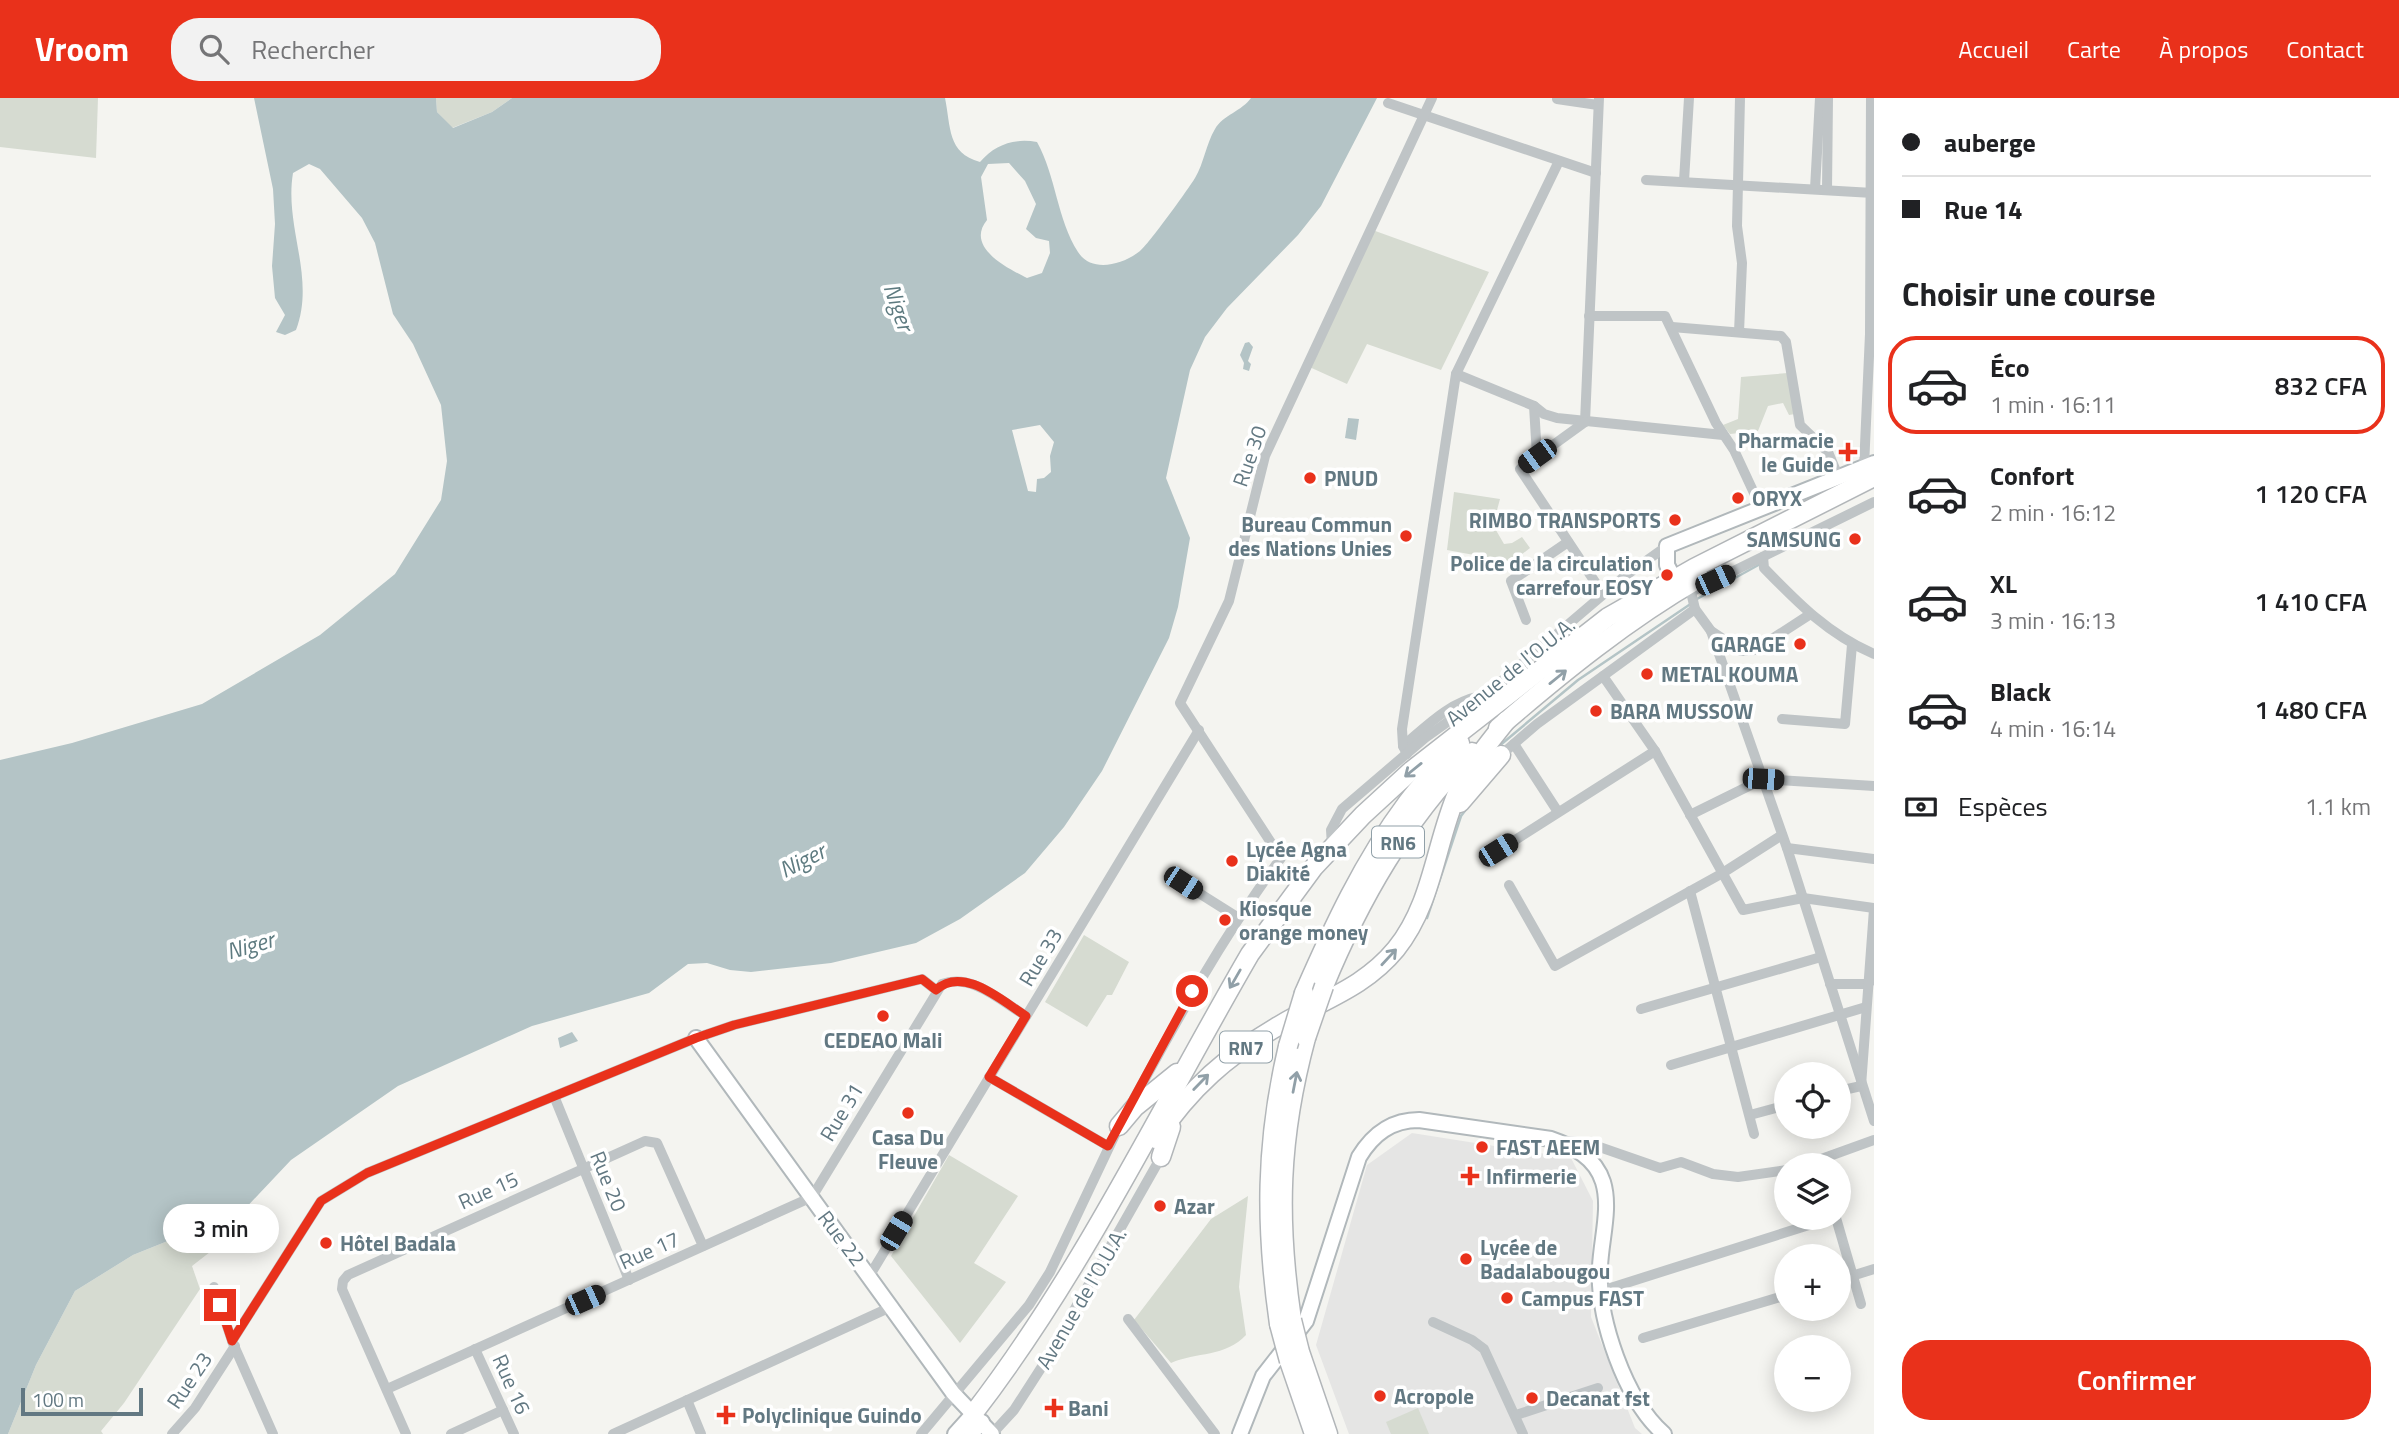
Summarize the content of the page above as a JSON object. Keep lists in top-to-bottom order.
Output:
{
  "streets": {
    "highway": ["Avenue de l'O.U.A.", "RN6", "RN7"],
    "street": [
      "Rue 30",
      "Rue 33",
      "Rue 31",
      "Rue 20",
      "Rue 15",
      "Rue 22",
      "Rue 17",
      "Rue 23",
      "Rue 16"
    ]
  },
  "crossings": [
    ["Rue 30", "Avenue de l'O.U.A."],
    ["Rue 30", "Rue 33"],
    ["Avenue de l'O.U.A.", "RN6"],
    ["Avenue de l'O.U.A.", "RN7"],
    ["Avenue de l'O.U.A.", "Rue 22"],
    ["RN6", "RN7"],
    ["Rue 33", "Rue 22"],
    ["RN7", "Rue 22"],
    ["Rue 31", "Rue 22"],
    ["Rue 31", "Rue 17"],
    ["Rue 31", "Rue 23"],
    ["Rue 20", "Rue 15"],
    ["Rue 20", "Rue 17"],
    ["Rue 20", "Rue 23"],
    ["Rue 15", "Rue 17"],
    ["Rue 22", "Rue 17"],
    ["Rue 22", "Rue 23"],
    ["Rue 17", "Rue 16"]
  ],
  "water": ["Niger"],
  "places": {
    "health": [
      "Pharmacie le Guide",
      "Infirmerie",
      "Bani",
      "Polyclinique Guindo"
    ],
    "other": [
      "PNUD",
      "ORYX",
      "RIMBO TRANSPORTS",
      "Bureau Commun des Nations Unies",
      "SAMSUNG",
      "Police de la circulation carrefour EOSY",
      "GARAGE",
      "METAL KOUMA",
      "BARA MUSSOW",
      "Lycée Agna Diakité",
      "Kiosque orange money",
      "CEDEAO Mali",
      "Casa Du Fleuve",
      "FAST AEEM",
      "Azar",
      "Hôtel Badala",
      "Lycée de Badalabougou",
      "Campus FAST",
      "Acropole",
      "Decanat fst"
    ]
  },
  "scale_bar": "100 m",
  "page": {
    "header": "Vroom",
    "search": "Rechercher",
    "nav": [
      "Accueil",
      "Carte",
      "À propos",
      "Contact"
    ],
    "banner": ["auberge", "Rue 14"],
    "heading": "Choisir une course",
    "list": [
      {
        "name": "Éco",
        "note": "1 min · 16:11",
        "value": "832 CFA"
      },
      {
        "name": "Confort",
        "note": "2 min · 16:12",
        "value": "1 120 CFA"
      },
      {
        "name": "XL",
        "note": "3 min · 16:13",
        "value": "1 410 CFA"
      },
      {
        "name": "Black",
        "note": "4 min · 16:14",
        "value": "1 480 CFA"
      }
    ],
    "pay": ["Espèces", "1.1 km"],
    "map_buttons": ["+", "−"],
    "bubble": "3 min",
    "buttons": "Confirmer",
    "scale": "100 m"
  }
}
